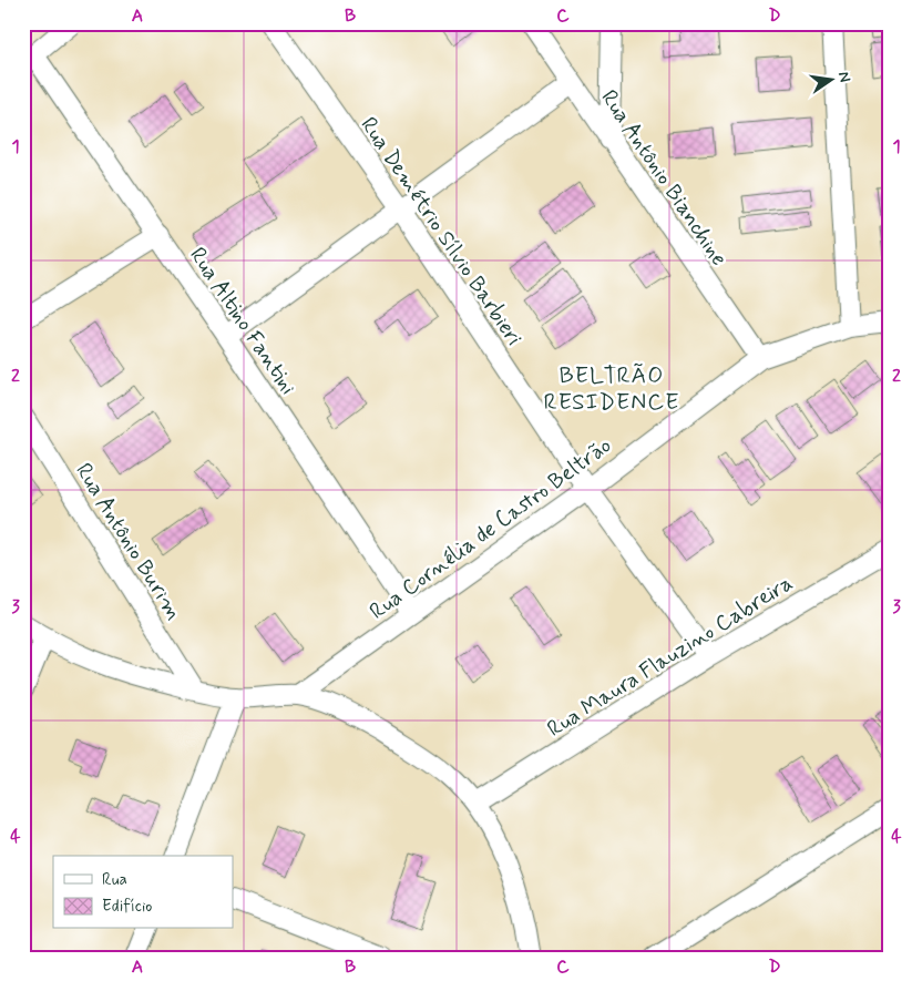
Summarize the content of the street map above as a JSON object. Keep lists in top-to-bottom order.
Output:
{
  "streets": {
    "street": [
      "Rua Antônio Bianchine",
      "Rua Demétrio Sílvio Barbieri",
      "Rua Altino Fantini",
      "Rua Cornélia de Castro Beltrão",
      "Rua Antônio Burim",
      "Rua Maura Flauzino Cabreira"
    ]
  },
  "crossings": [
    ["Rua Antônio Bianchine", "Rua Cornélia de Castro Beltrão"],
    ["Rua Demétrio Sílvio Barbieri", "Rua Cornélia de Castro Beltrão"],
    ["Rua Demétrio Sílvio Barbieri", "Rua Maura Flauzino Cabreira"],
    ["Rua Altino Fantini", "Rua Cornélia de Castro Beltrão"]
  ],
  "districts": ["BELTRÃO RESIDENCE"],
  "legend": ["Rua", "Edifício"],
  "north": "right",
  "grid": {
    "columns": [
      "A",
      "B",
      "C",
      "D"
    ],
    "rows": [
      "1",
      "2",
      "3",
      "4"
    ]
  }
}
